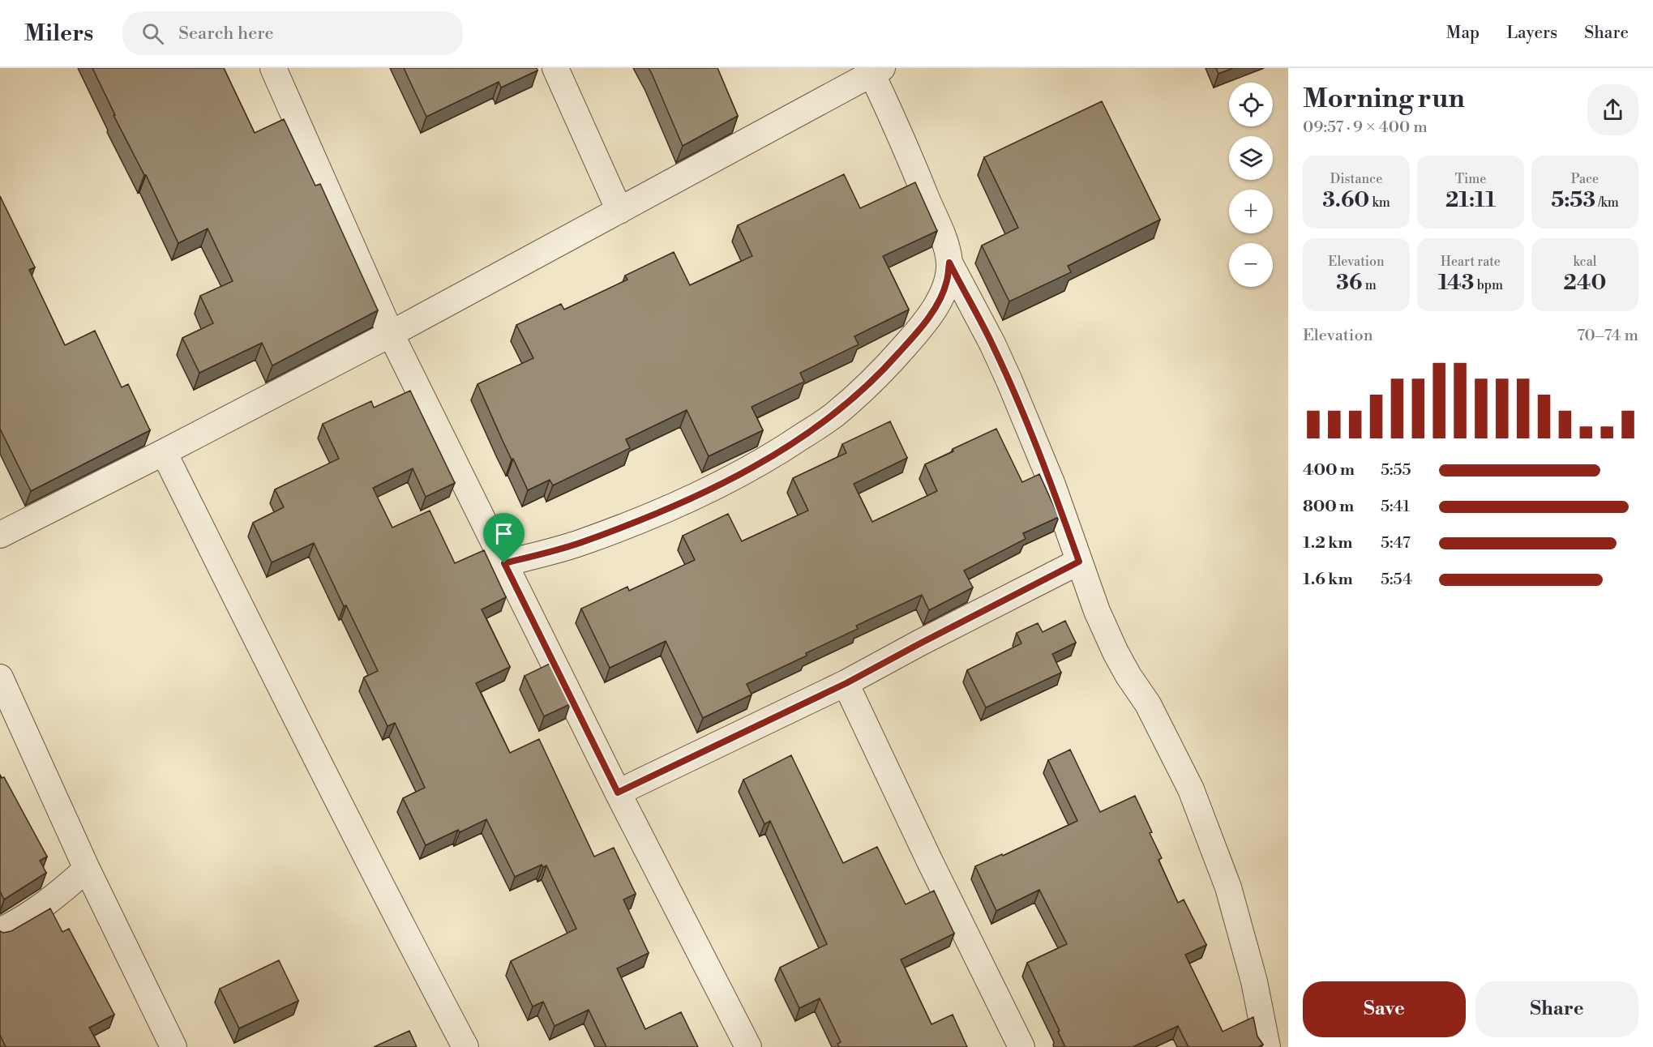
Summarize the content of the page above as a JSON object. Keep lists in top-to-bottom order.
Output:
{
  "page": {
    "header": "Milers",
    "search": "Search here",
    "nav": ["Map", "Layers", "Share"],
    "heading": ["Morning run", "09:57 · 9 × 400 m"],
    "map_buttons": ["+", "−"],
    "stats": [
      ["Distance", "3.60 km"],
      ["Time", "21:11"],
      ["Pace", "5:53 /km"],
      ["Elevation", "36 m"],
      ["Heart rate", "143 bpm"],
      ["kcal", "240"]
    ],
    "chart": ["Elevation", "70–74 m"],
    "list": [
      {
        "name": "400 m",
        "note": "5:55"
      },
      {
        "name": "800 m",
        "note": "5:41"
      },
      {
        "name": "1.2 km",
        "note": "5:47"
      },
      {
        "name": "1.6 km",
        "note": "5:54"
      }
    ],
    "buttons": ["Save", "Share"]
  }
}
